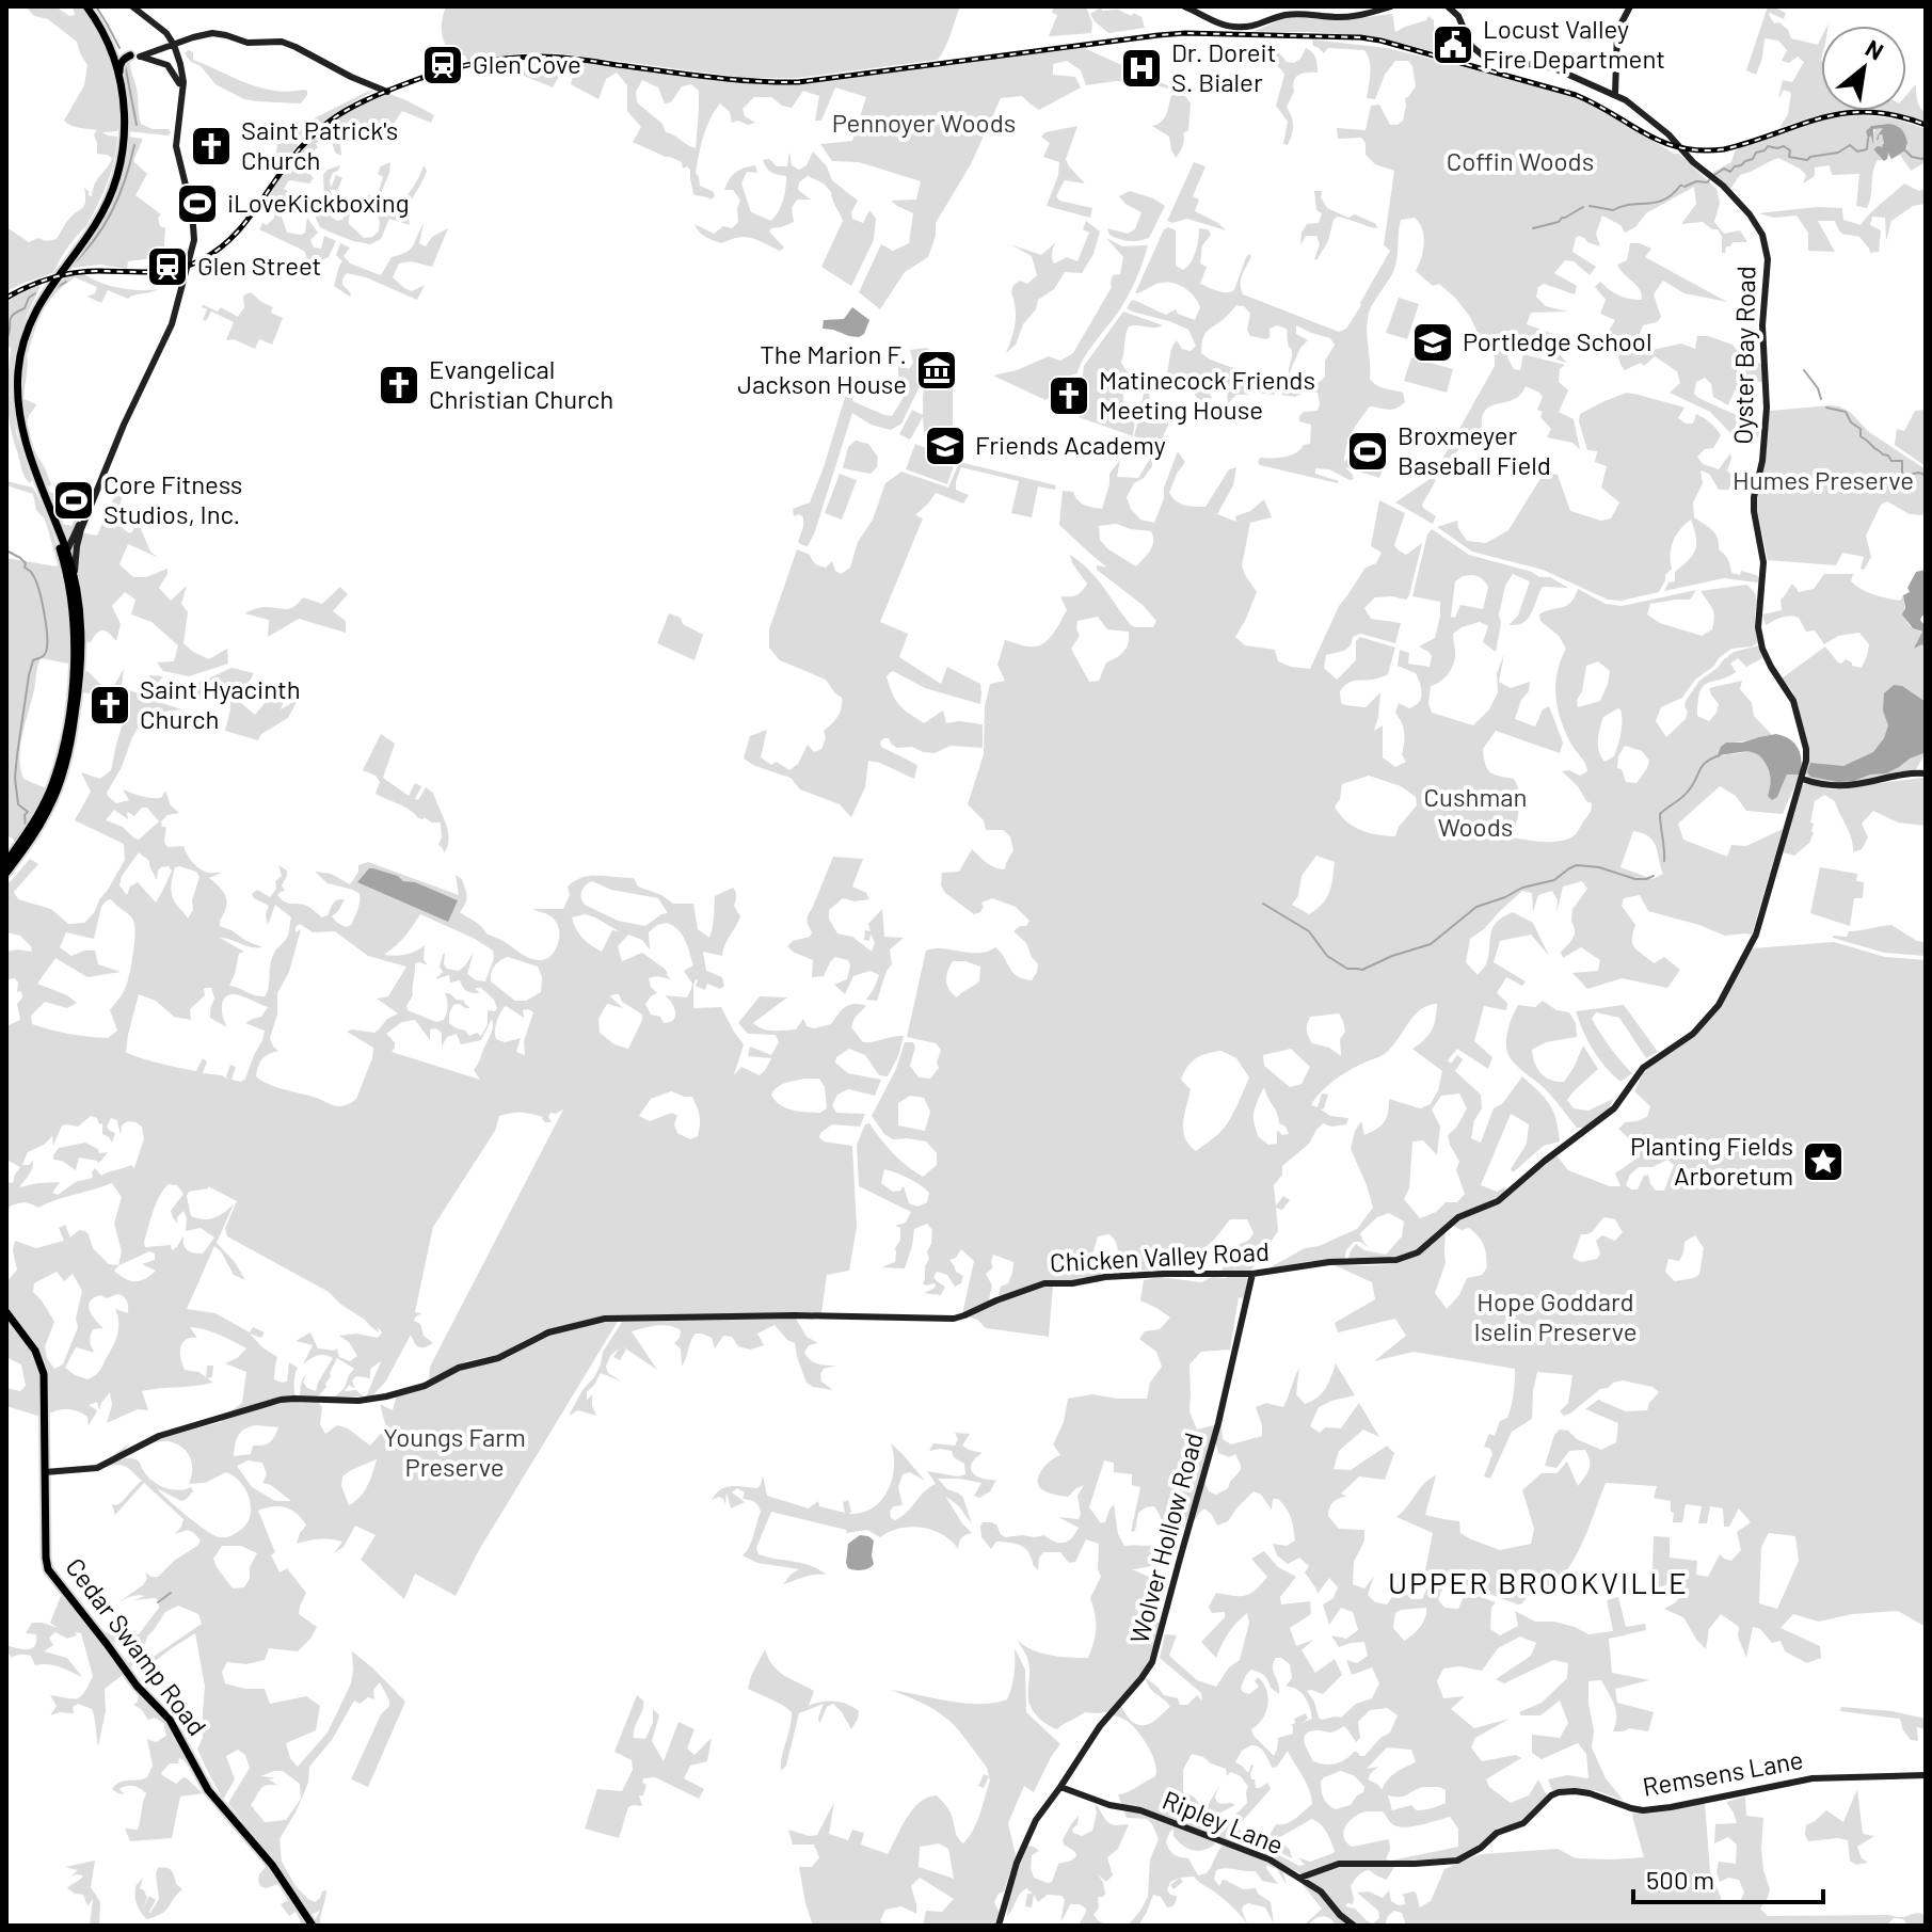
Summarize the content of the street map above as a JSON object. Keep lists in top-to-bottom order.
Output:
{
  "streets": {
    "main road": [
      "Oyster Bay Road",
      "Chicken Valley Road",
      "Wolver Hollow Road",
      "Cedar Swamp Road",
      "Remsens Lane",
      "Ripley Lane"
    ]
  },
  "crossings": [
    ["Oyster Bay Road", "Chicken Valley Road"],
    ["Chicken Valley Road", "Wolver Hollow Road"],
    ["Chicken Valley Road", "Cedar Swamp Road"],
    ["Wolver Hollow Road", "Ripley Lane"],
    ["Remsens Lane", "Ripley Lane"]
  ],
  "districts": ["UPPER BROOKVILLE"],
  "parks": [
    "Pennoyer Woods",
    "Coffin Woods",
    "Humes Preserve",
    "Cushman Woods",
    "Hope Goddard Iselin Preserve",
    "Youngs Farm Preserve"
  ],
  "places": {
    "public building": ["Locust Valley Fire Department"],
    "station": ["Glen Cove", "Glen Street"],
    "hospital": ["Dr. Doreit S. Bialer"],
    "church": [
      "Saint Patrick's Church",
      "Evangelical Christian Church",
      "Matinecock Friends Meeting House",
      "Saint Hyacinth Church"
    ],
    "sports": ["iLoveKickboxing", "Broxmeyer Baseball Field", "Core Fitness Studios, Inc."],
    "school or university": ["Portledge School", "Friends Academy"],
    "museum": ["The Marion F. Jackson House"],
    "place": ["Planting Fields Arboretum"]
  },
  "scale_bar": "500 m",
  "north": "top right"
}
